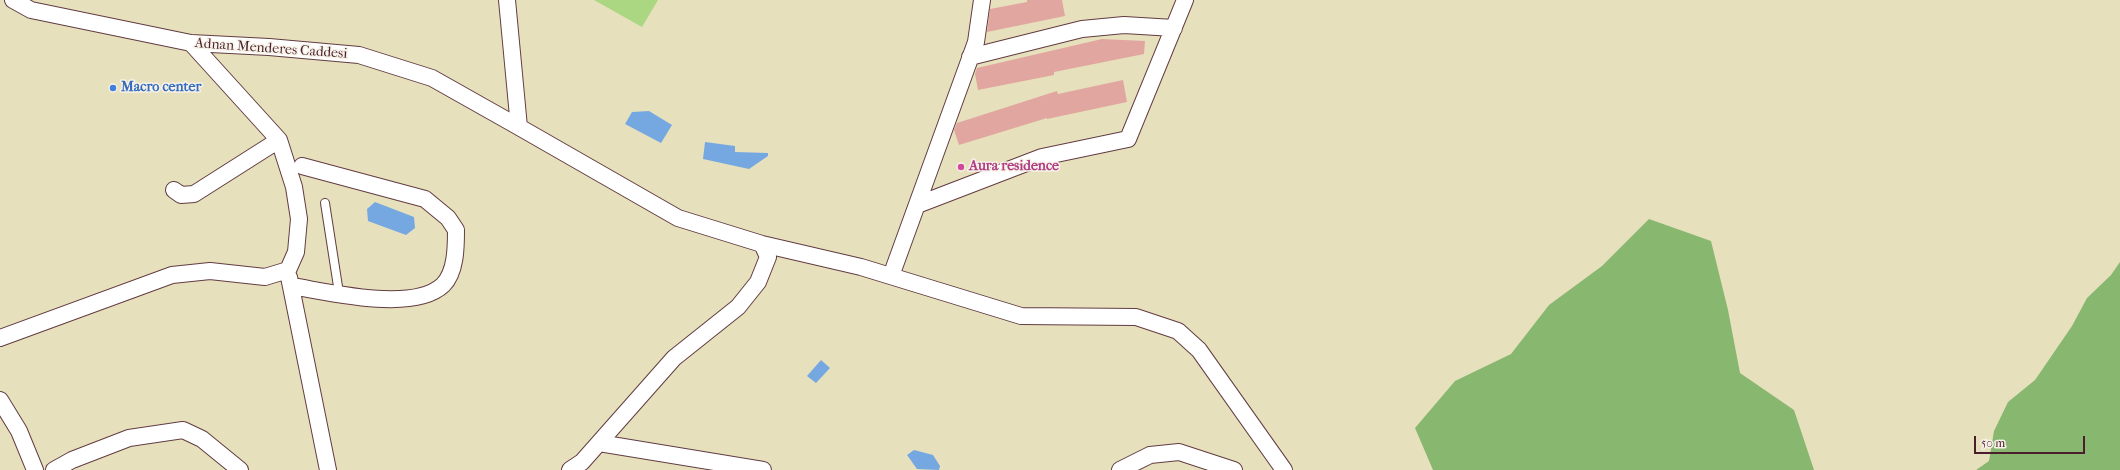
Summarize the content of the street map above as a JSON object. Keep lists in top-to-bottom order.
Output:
{
  "streets": {
    "street": ["Adnan Menderes Caddesi"]
  },
  "places": ["Macro center", "Aura residence"],
  "scale_bar": "50 m"
}
